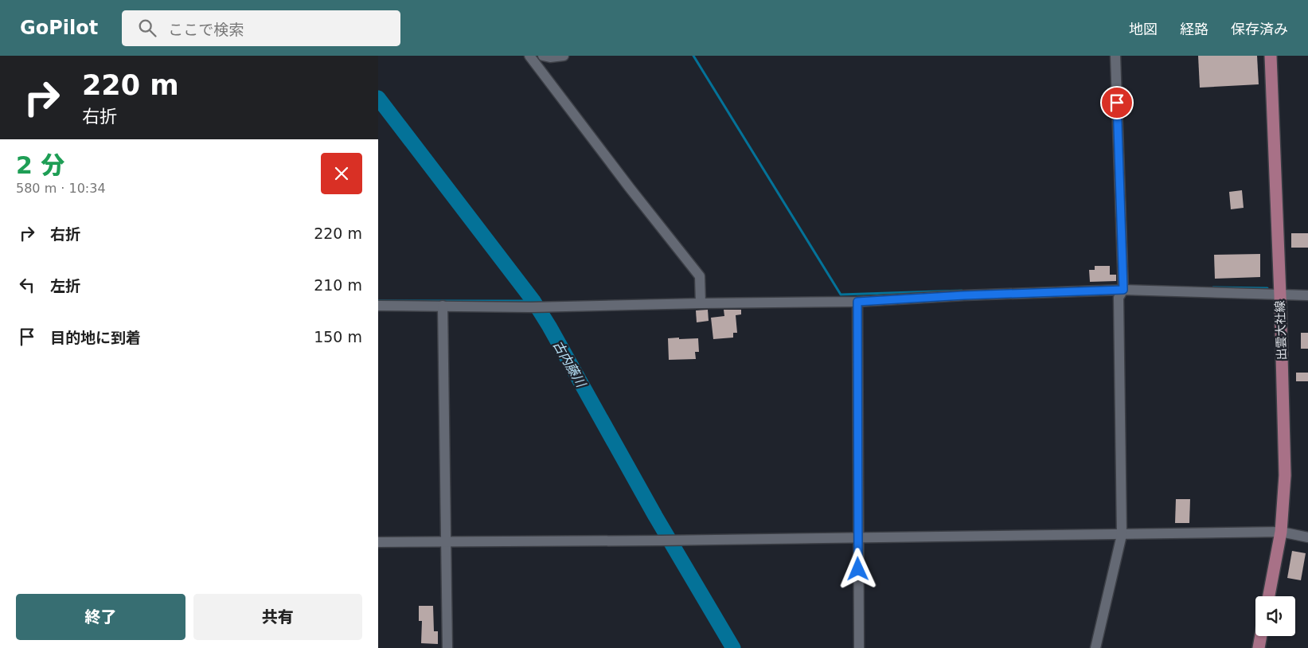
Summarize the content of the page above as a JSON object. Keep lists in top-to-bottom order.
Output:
{
  "streets": {
    "main road": ["出雲大社線"]
  },
  "water": ["古内藤川"],
  "page": {
    "header": "GoPilot",
    "search": "ここで検索",
    "nav": ["地図", "経路", "保存済み"],
    "turn": ["220 m", "右折"],
    "heading": ["2 分", "580 m · 10:34"],
    "list": [
      {
        "name": "右折",
        "value": "220 m"
      },
      {
        "name": "左折",
        "value": "210 m"
      },
      {
        "name": "目的地に到着",
        "value": "150 m"
      }
    ],
    "buttons": ["終了", "共有"]
  }
}
